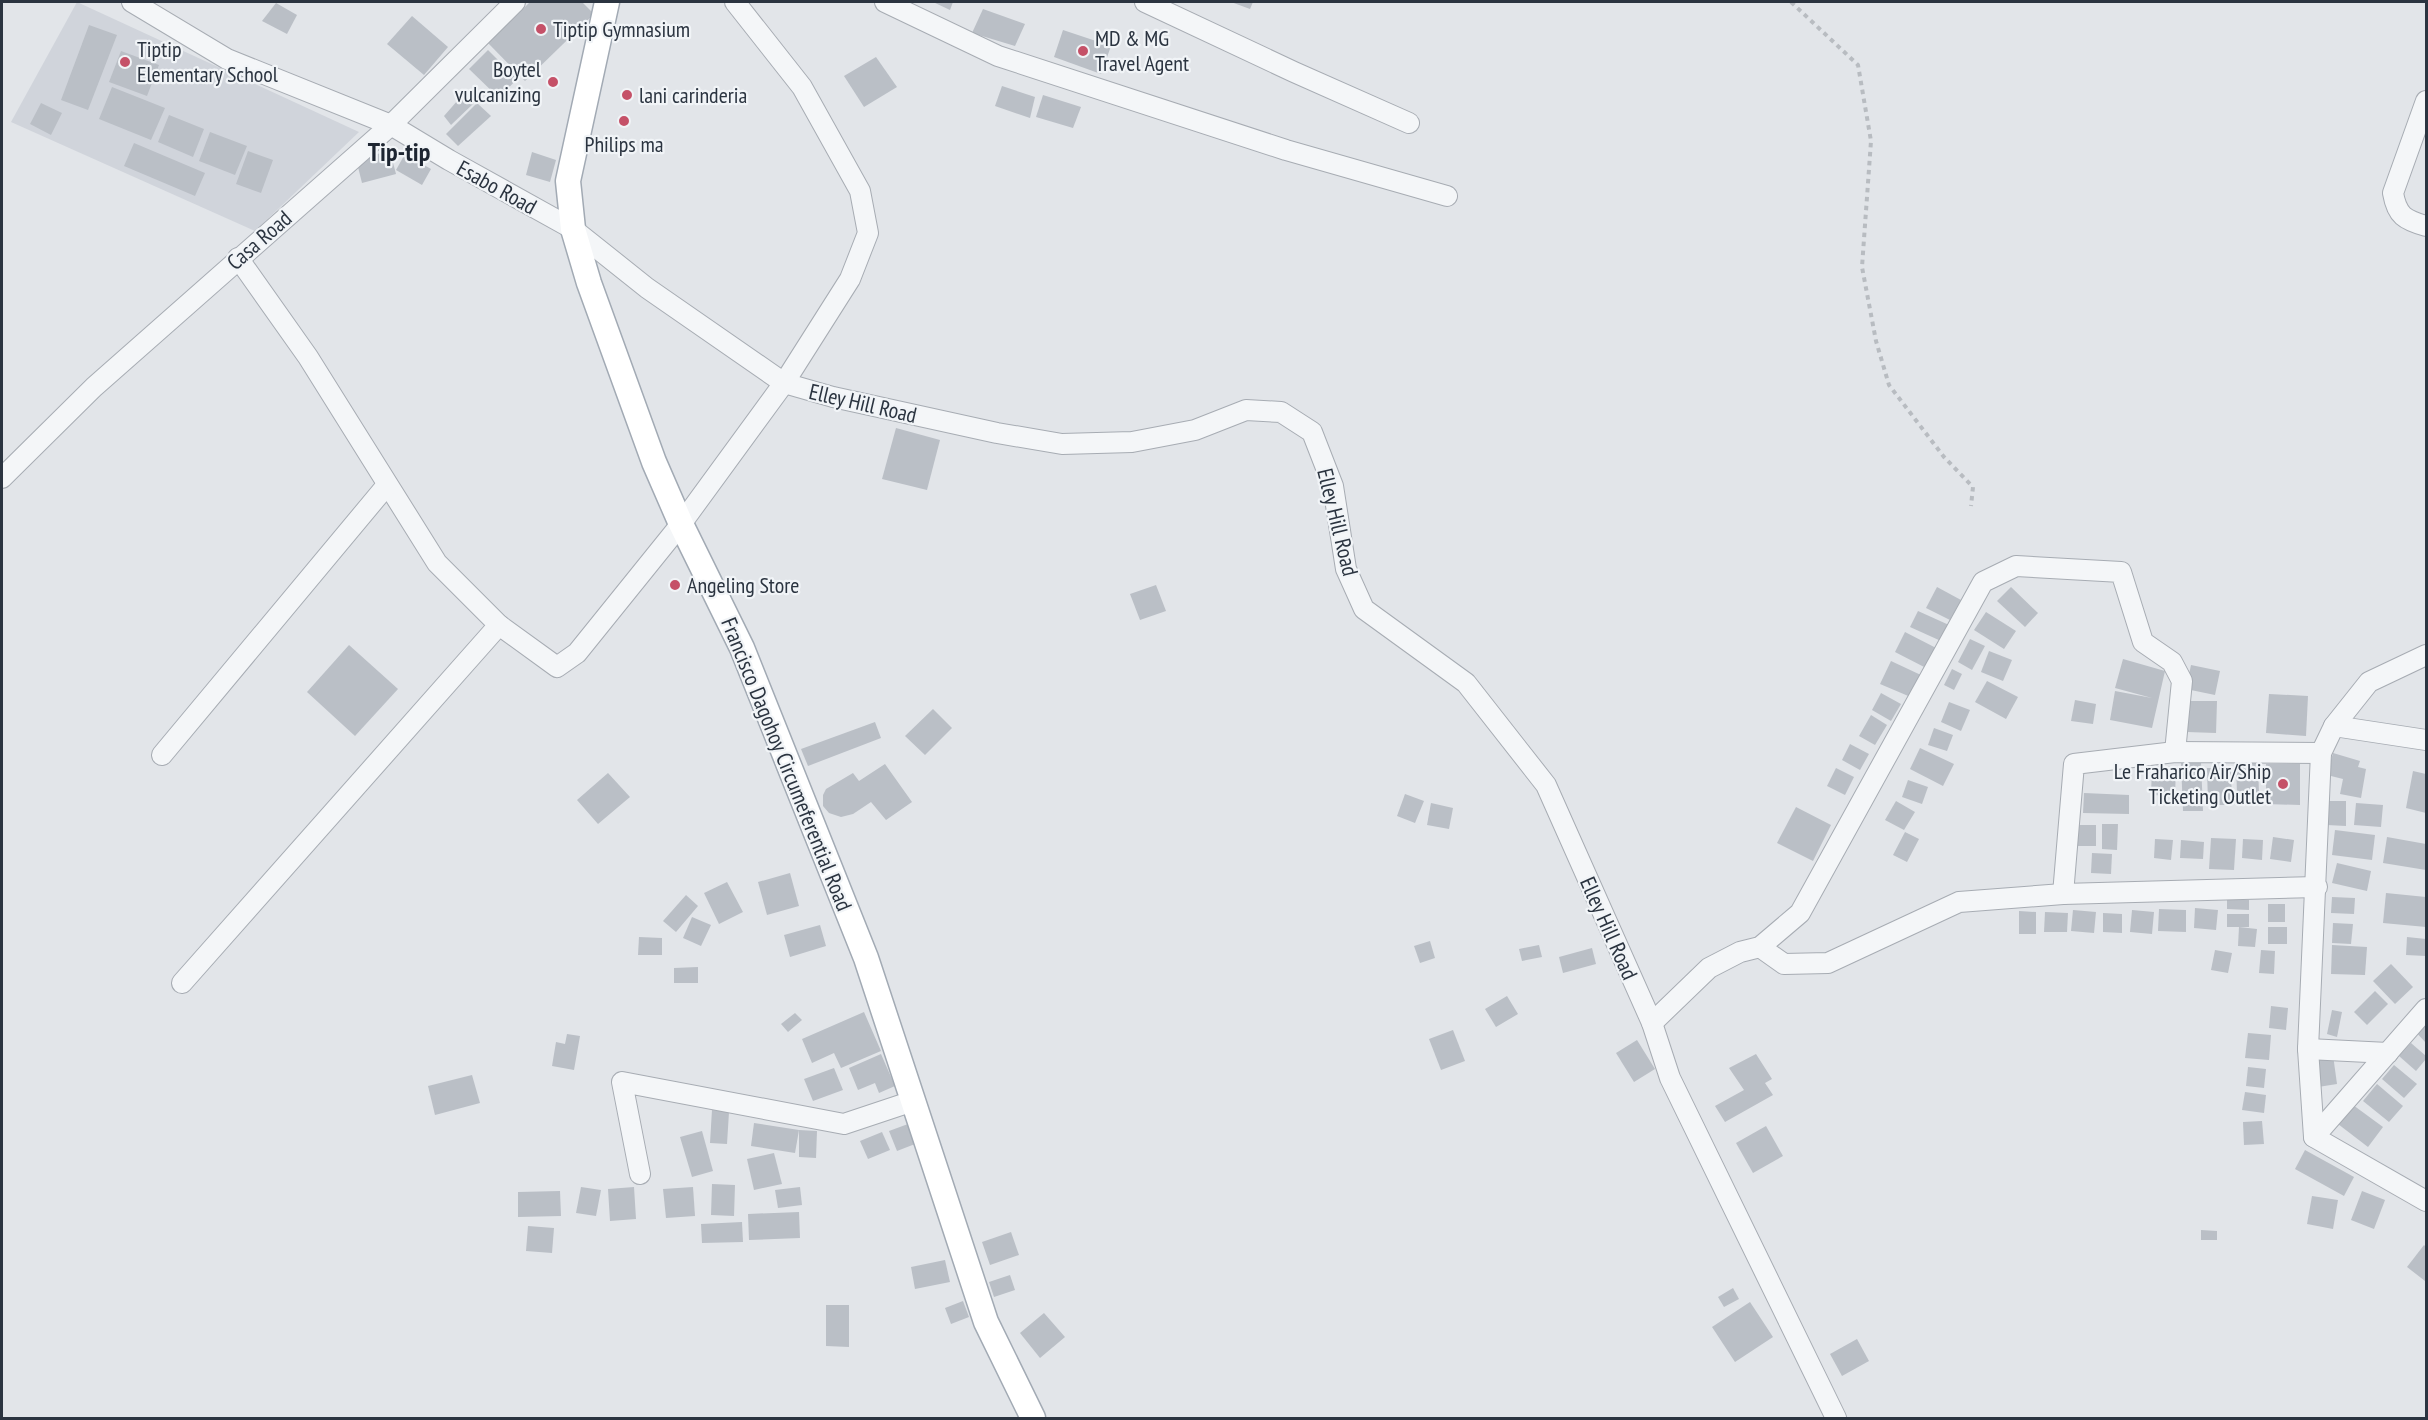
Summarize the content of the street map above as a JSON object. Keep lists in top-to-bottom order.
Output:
{
  "streets": {
    "main road": ["Francisco Dagohoy Circumeferential Road"],
    "street": ["Esabo Road", "Casa Road", "Elley Hill Road"]
  },
  "crossings": [
    ["Esabo Road", "Casa Road"],
    ["Esabo Road", "Elley Hill Road"],
    ["Esabo Road", "Francisco Dagohoy Circumeferential Road"],
    ["Elley Hill Road", "Francisco Dagohoy Circumeferential Road"]
  ],
  "districts": ["Tip-tip"],
  "places": [
    "Tiptip Gymnasium",
    "MD & MG Travel Agent",
    "Tiptip Elementary School",
    "Boytel vulcanizing",
    "lani carinderia",
    "Philips ma",
    "Angeling Store",
    "Le Fraharico Air/Ship Ticketing Outlet"
  ]
}
